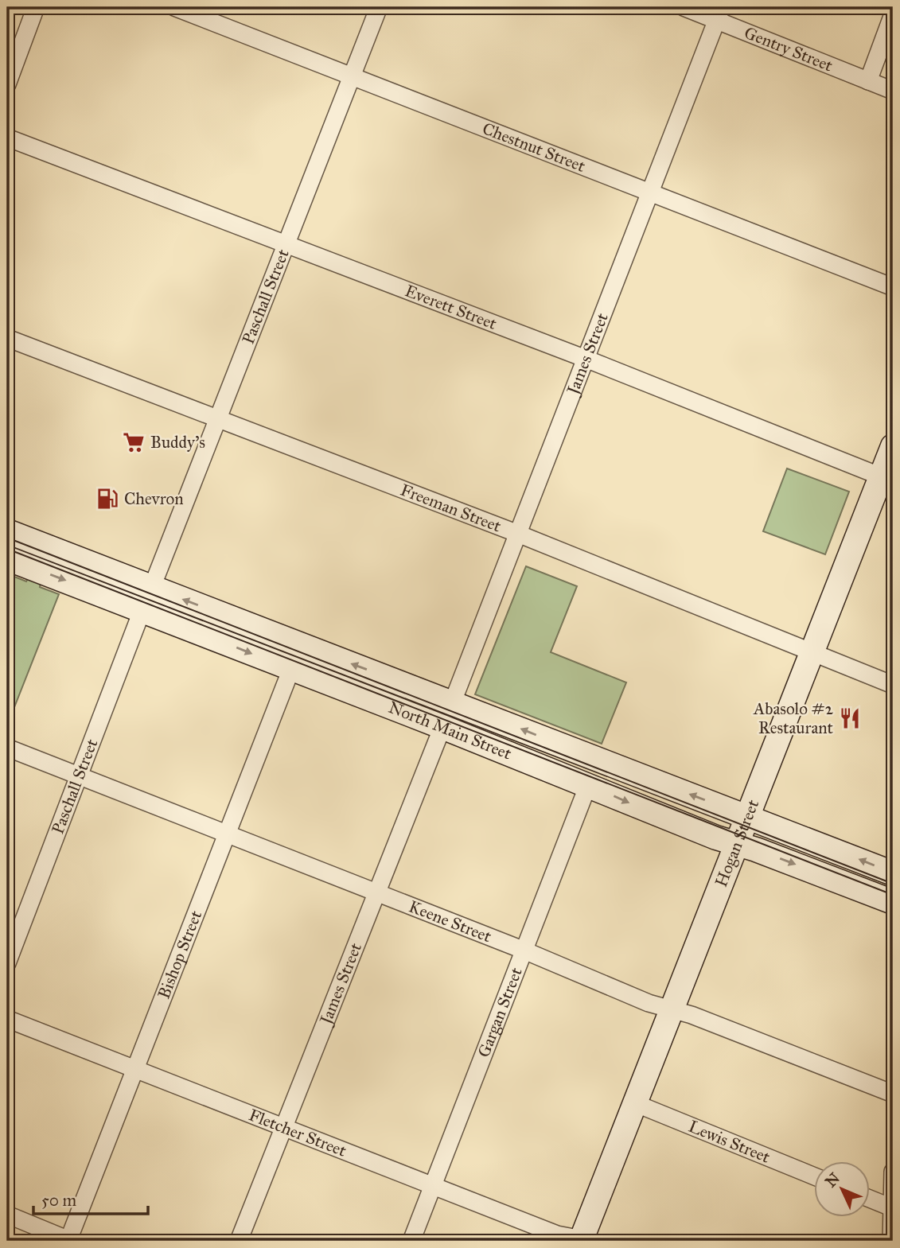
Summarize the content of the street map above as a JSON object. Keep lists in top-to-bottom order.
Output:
{
  "streets": {
    "main road": ["North Main Street", "Hogan Street"],
    "street": [
      "Gentry Street",
      "Chestnut Street",
      "Paschall Street",
      "Everett Street",
      "James Street",
      "Freeman Street",
      "Keene Street",
      "Bishop Street",
      "Gargan Street",
      "Fletcher Street",
      "Lewis Street"
    ]
  },
  "crossings": [
    ["Gentry Street", "James Street"],
    ["Chestnut Street", "Paschall Street"],
    ["Chestnut Street", "James Street"],
    ["Paschall Street", "Everett Street"],
    ["Paschall Street", "Freeman Street"],
    ["Paschall Street", "North Main Street"],
    ["Paschall Street", "Keene Street"],
    ["Everett Street", "James Street"],
    ["Everett Street", "Hogan Street"],
    ["James Street", "Freeman Street"],
    ["James Street", "North Main Street"],
    ["James Street", "Keene Street"],
    ["James Street", "Fletcher Street"],
    ["Freeman Street", "Hogan Street"],
    ["North Main Street", "Hogan Street"],
    ["North Main Street", "Bishop Street"],
    ["North Main Street", "Gargan Street"],
    ["Hogan Street", "Keene Street"],
    ["Hogan Street", "Fletcher Street"],
    ["Hogan Street", "Lewis Street"],
    ["Keene Street", "Bishop Street"],
    ["Keene Street", "Gargan Street"],
    ["Bishop Street", "Fletcher Street"],
    ["Gargan Street", "Fletcher Street"]
  ],
  "places": {
    "supermarket": ["Buddy's"],
    "fuel station": ["Chevron"],
    "restaurant": ["Abasolo #2 Restaurant"]
  },
  "scale_bar": "50 m",
  "north": "top left"
}
